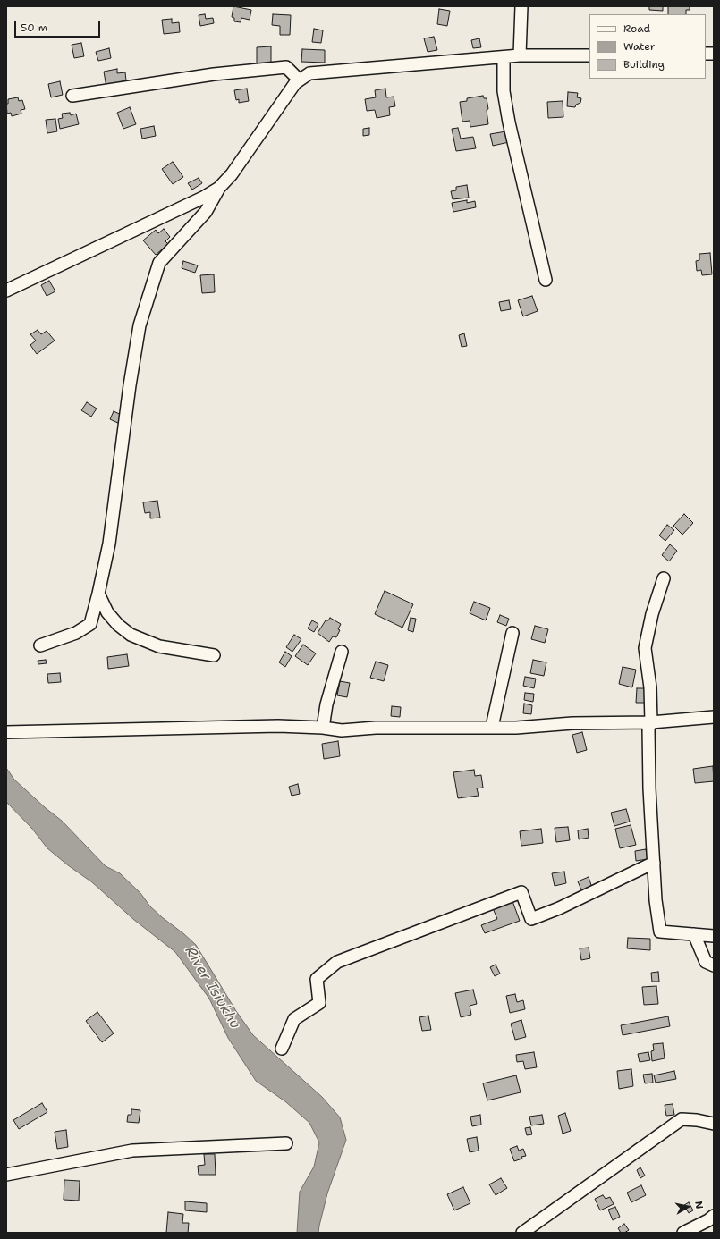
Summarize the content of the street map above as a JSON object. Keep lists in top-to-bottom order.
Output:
{
  "water": ["River Isiukhu"],
  "legend": ["Road", "Water", "Building"],
  "scale_bar": "50 m",
  "north": "right"
}
